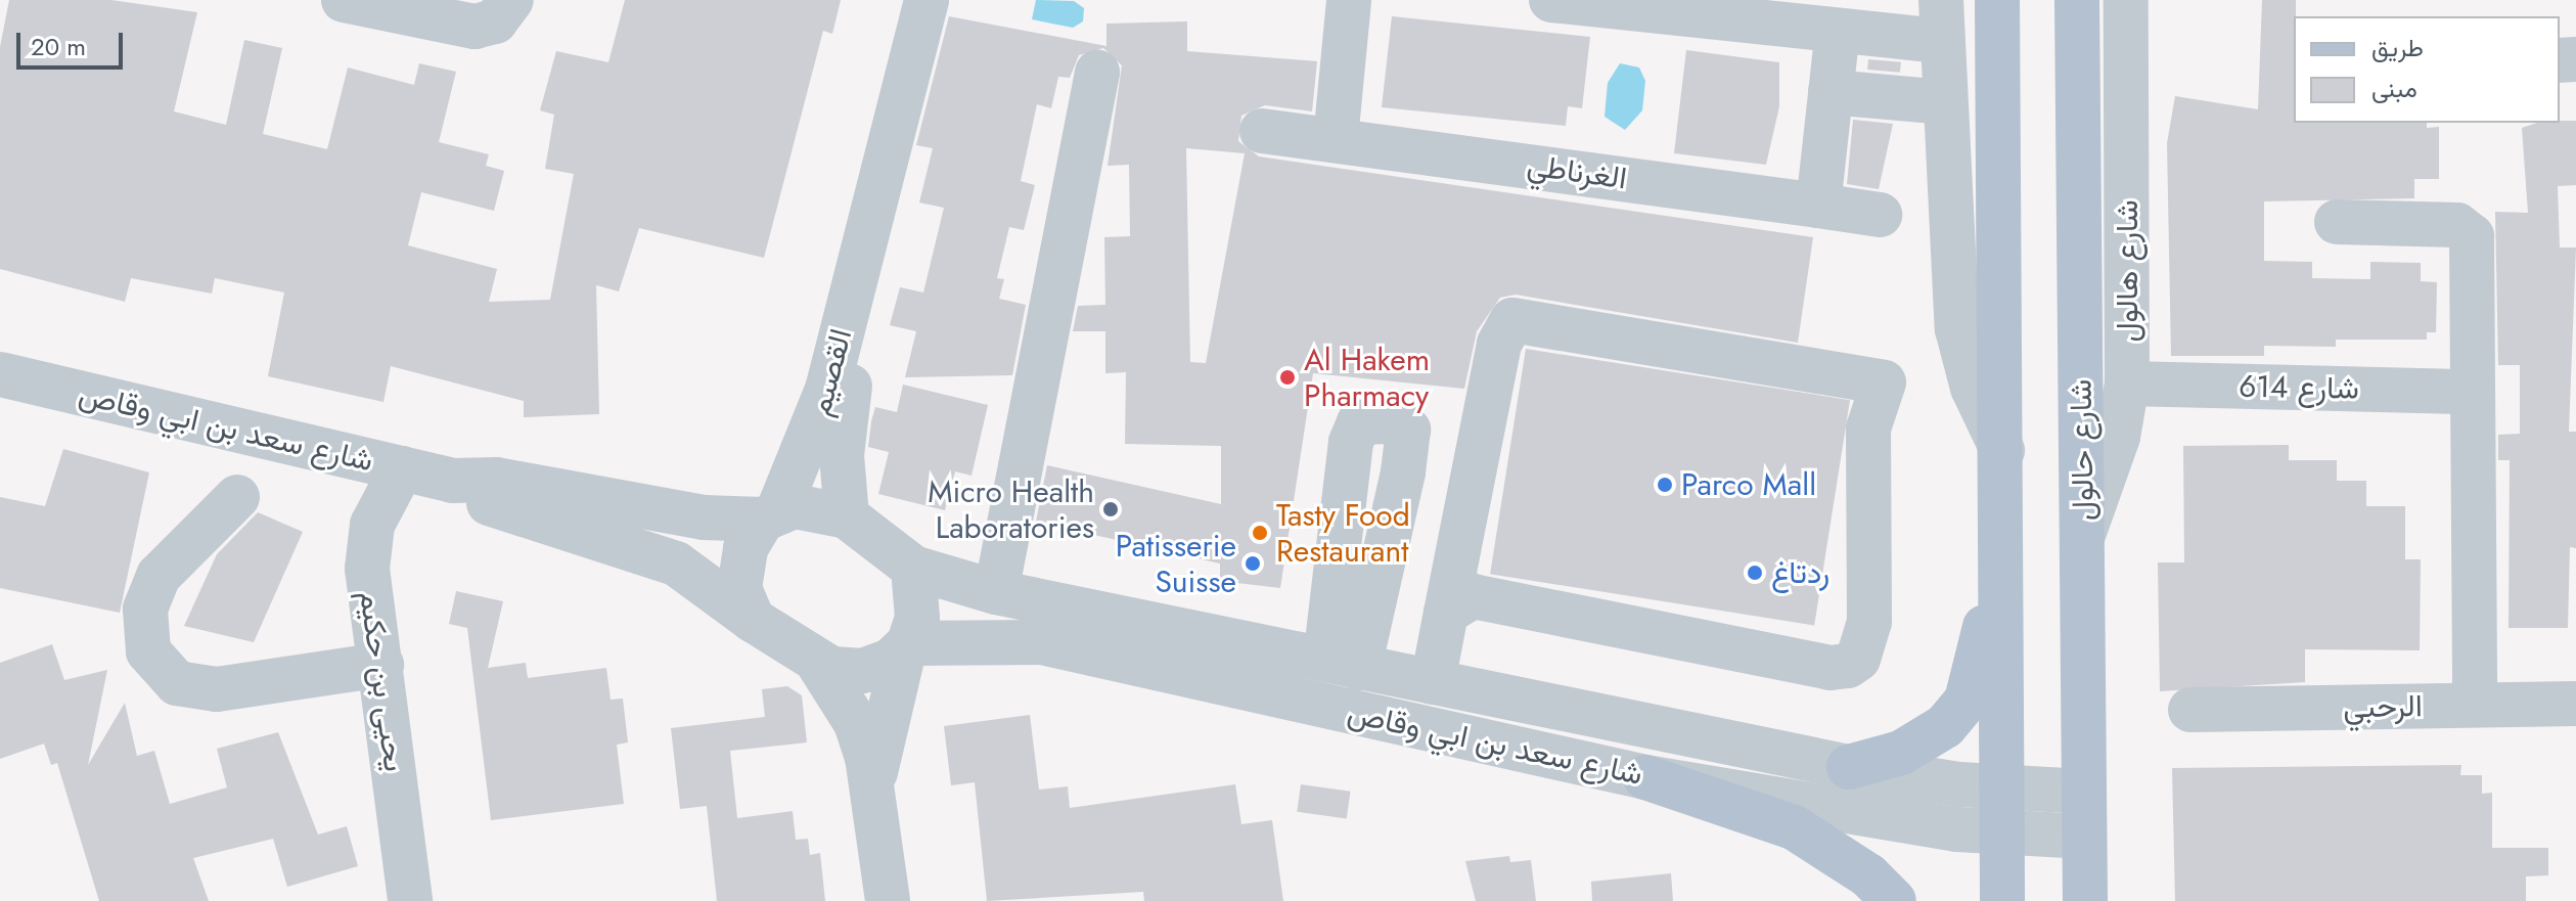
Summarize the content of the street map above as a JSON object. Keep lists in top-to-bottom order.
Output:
{
  "streets": {
    "main road": ["شارع حالول"],
    "street": [
      "الغرناطي",
      "شارع هالول",
      "القصيم",
      "شارع 614",
      "شارع سعد بن ابي وقاص",
      "يحيى بن حكيم",
      "الرحبي"
    ]
  },
  "crossings": [
    ["شارع هالول", "شارع 614"],
    ["شارع هالول", "شارع حالول"],
    ["القصيم", "شارع سعد بن ابي وقاص"],
    ["شارع سعد بن ابي وقاص", "شارع حالول"],
    ["شارع سعد بن ابي وقاص", "يحيى بن حكيم"]
  ],
  "places": [
    "Al Hakem Pharmacy",
    "Parco Mall",
    "Micro Health Laboratories",
    "Tasty Food Restaurant",
    "Patisserie Suisse",
    "ردتاغ"
  ],
  "legend": ["طريق", "مبنى"],
  "scale_bar": "20 m"
}
